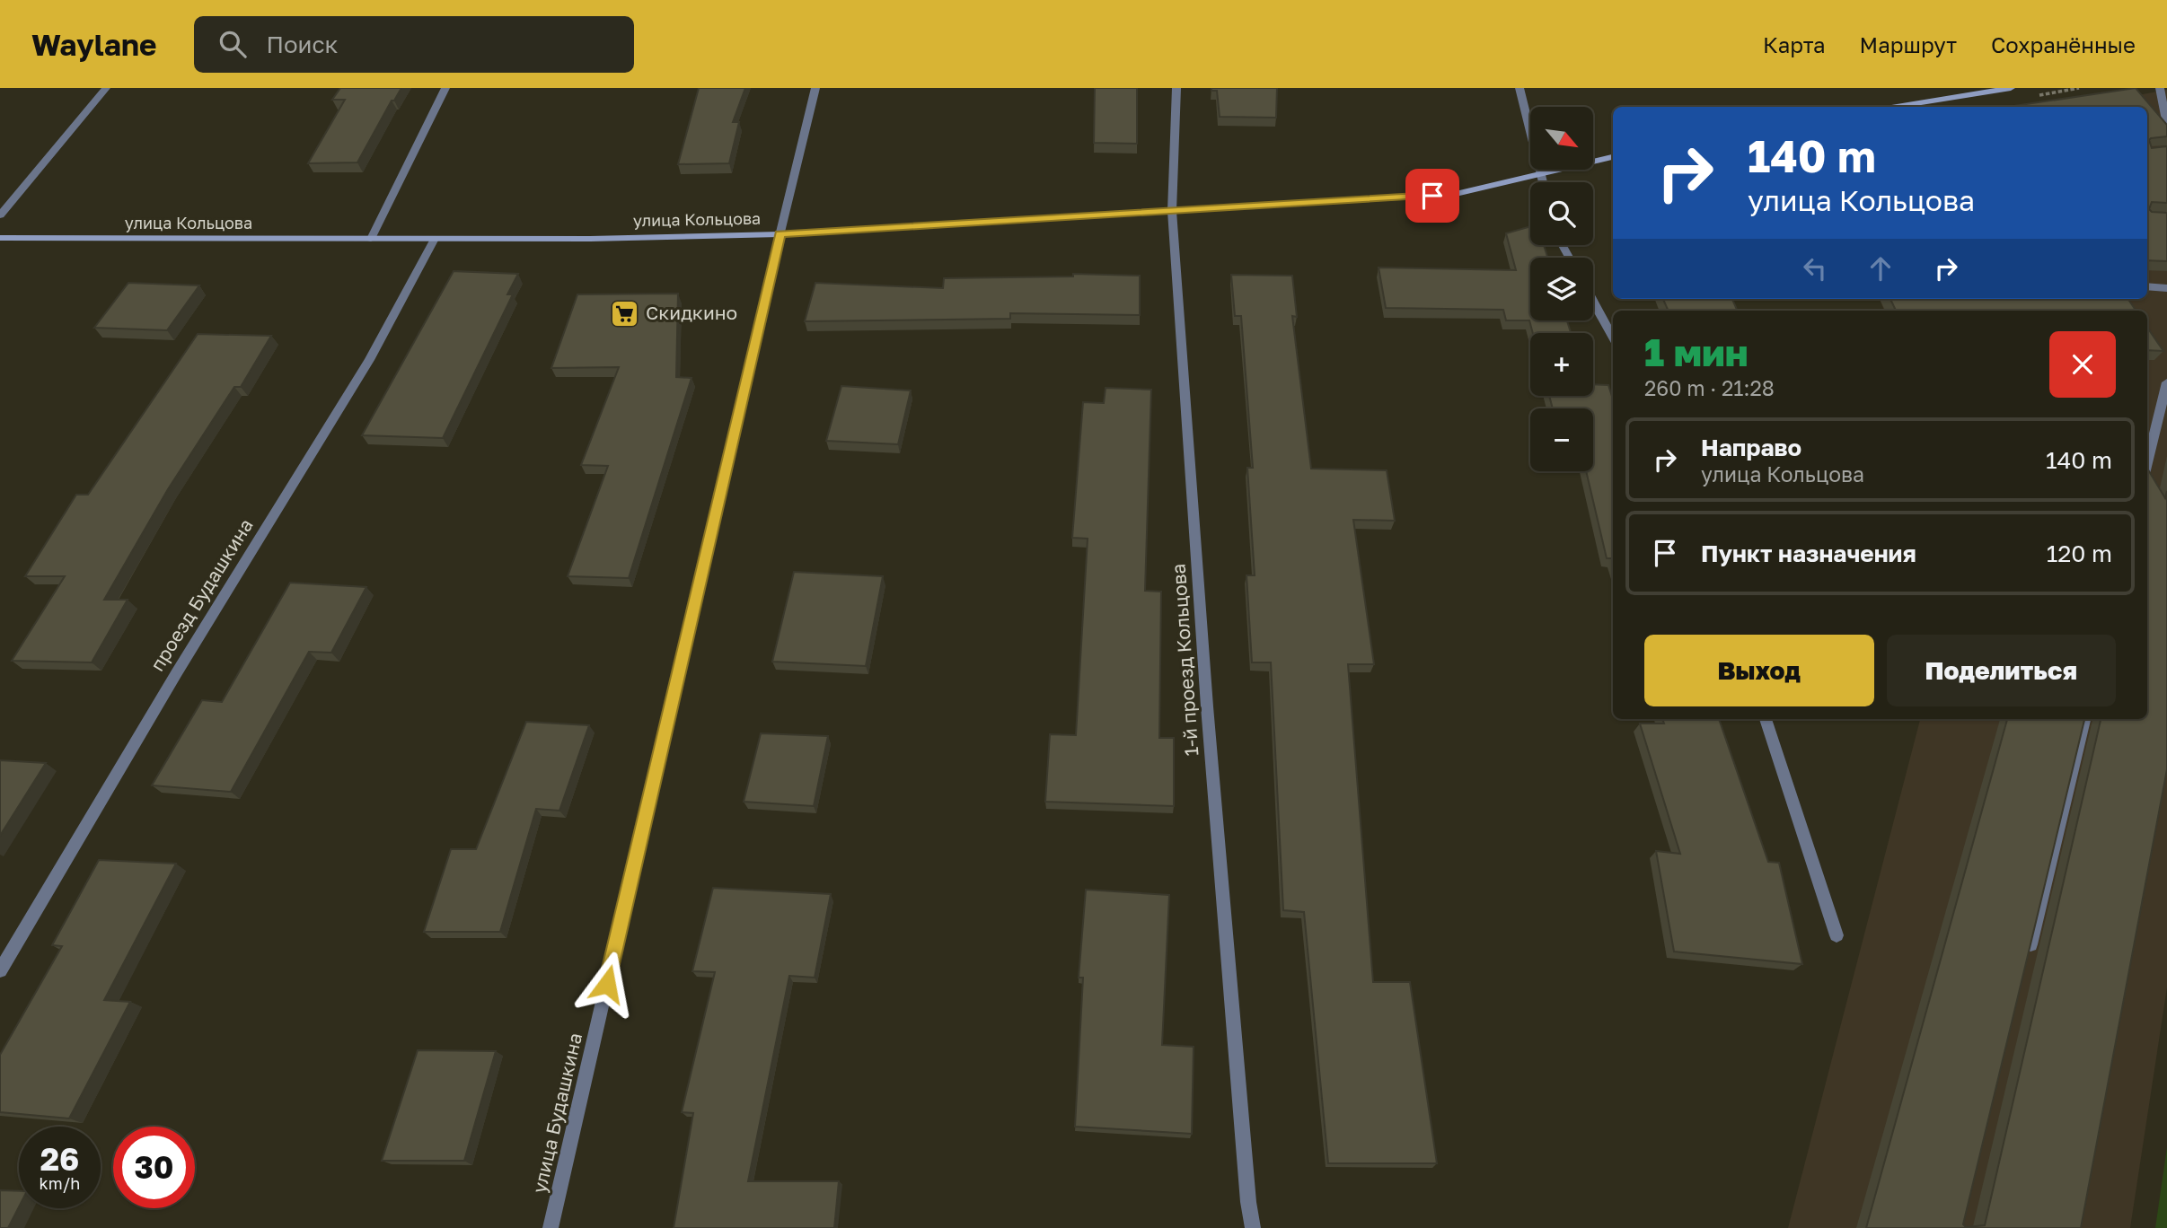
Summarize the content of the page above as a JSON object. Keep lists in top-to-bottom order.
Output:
{
  "streets": {
    "street": [
      "улица Кольцова",
      "проезд Будашкина",
      "1-й проезд Кольцова",
      "улица Будашкина"
    ]
  },
  "crossings": [
    ["улица Кольцова", "проезд Будашкина"],
    ["улица Кольцова", "1-й проезд Кольцова"],
    ["улица Кольцова", "улица Будашкина"]
  ],
  "places": {
    "supermarket": ["Скидкино"]
  },
  "north": "bottom right",
  "page": {
    "header": "Waylane",
    "search": "Поиск",
    "nav": ["Карта", "Маршрут", "Сохранённые"],
    "map_buttons": ["+", "−"],
    "turn": ["140 m", "улица Кольцова"],
    "heading": ["1 мин", "260 m · 21:28"],
    "list": [
      {
        "name": "Направо",
        "note": "улица Кольцова",
        "value": "140 m"
      },
      {
        "name": "Пункт назначения",
        "value": "120 m"
      }
    ],
    "buttons": ["Выход", "Поделиться"],
    "speed": "26 km/h",
    "limit": "30"
  }
}
